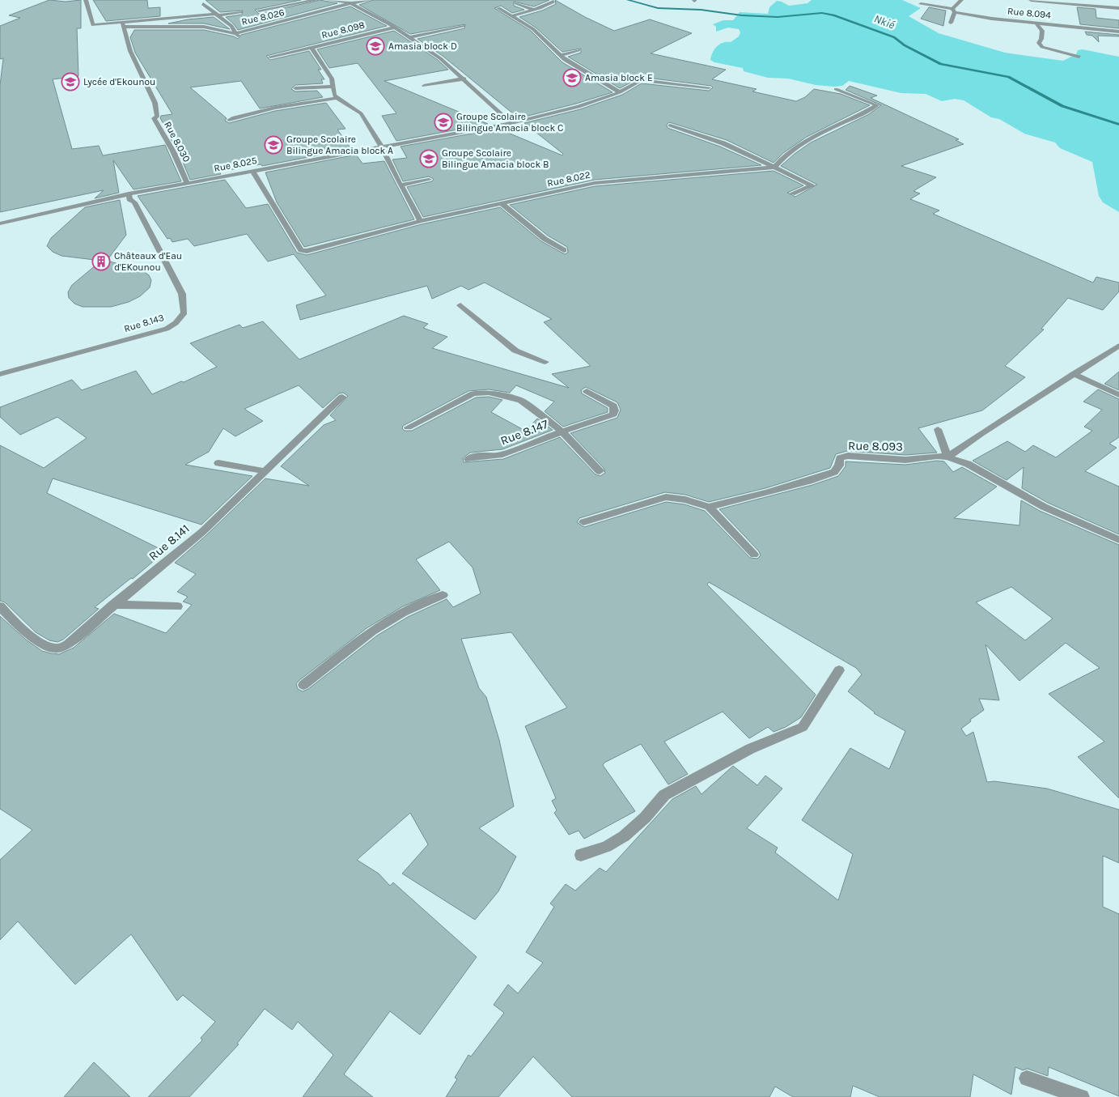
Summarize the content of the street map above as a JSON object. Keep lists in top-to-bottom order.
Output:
{
  "streets": {
    "street": [
      "Rue 8.094",
      "Rue 8.026",
      "Rue 8.098",
      "Rue 8.030",
      "Rue 8.025",
      "Rue 8.022",
      "Rue 8.143",
      "Rue 8.147",
      "Rue 8.093",
      "Rue 8.141"
    ]
  },
  "crossings": [
    ["Rue 8.026", "Rue 8.030"],
    ["Rue 8.030", "Rue 8.025"],
    ["Rue 8.025", "Rue 8.022"],
    ["Rue 8.025", "Rue 8.143"]
  ],
  "water": ["Nkié"],
  "places": {
    "school or university": [
      "Amasia block D",
      "Amasia block E",
      "Lycée d'Ekounou",
      "Groupe Scolaire Bilingue Amacia block C",
      "Groupe Scolaire Bilingue Amacia block A",
      "Groupe Scolaire Bilingue Amacia block B"
    ],
    "building": ["Châteaux d'Eau d'EKounou"]
  }
}
